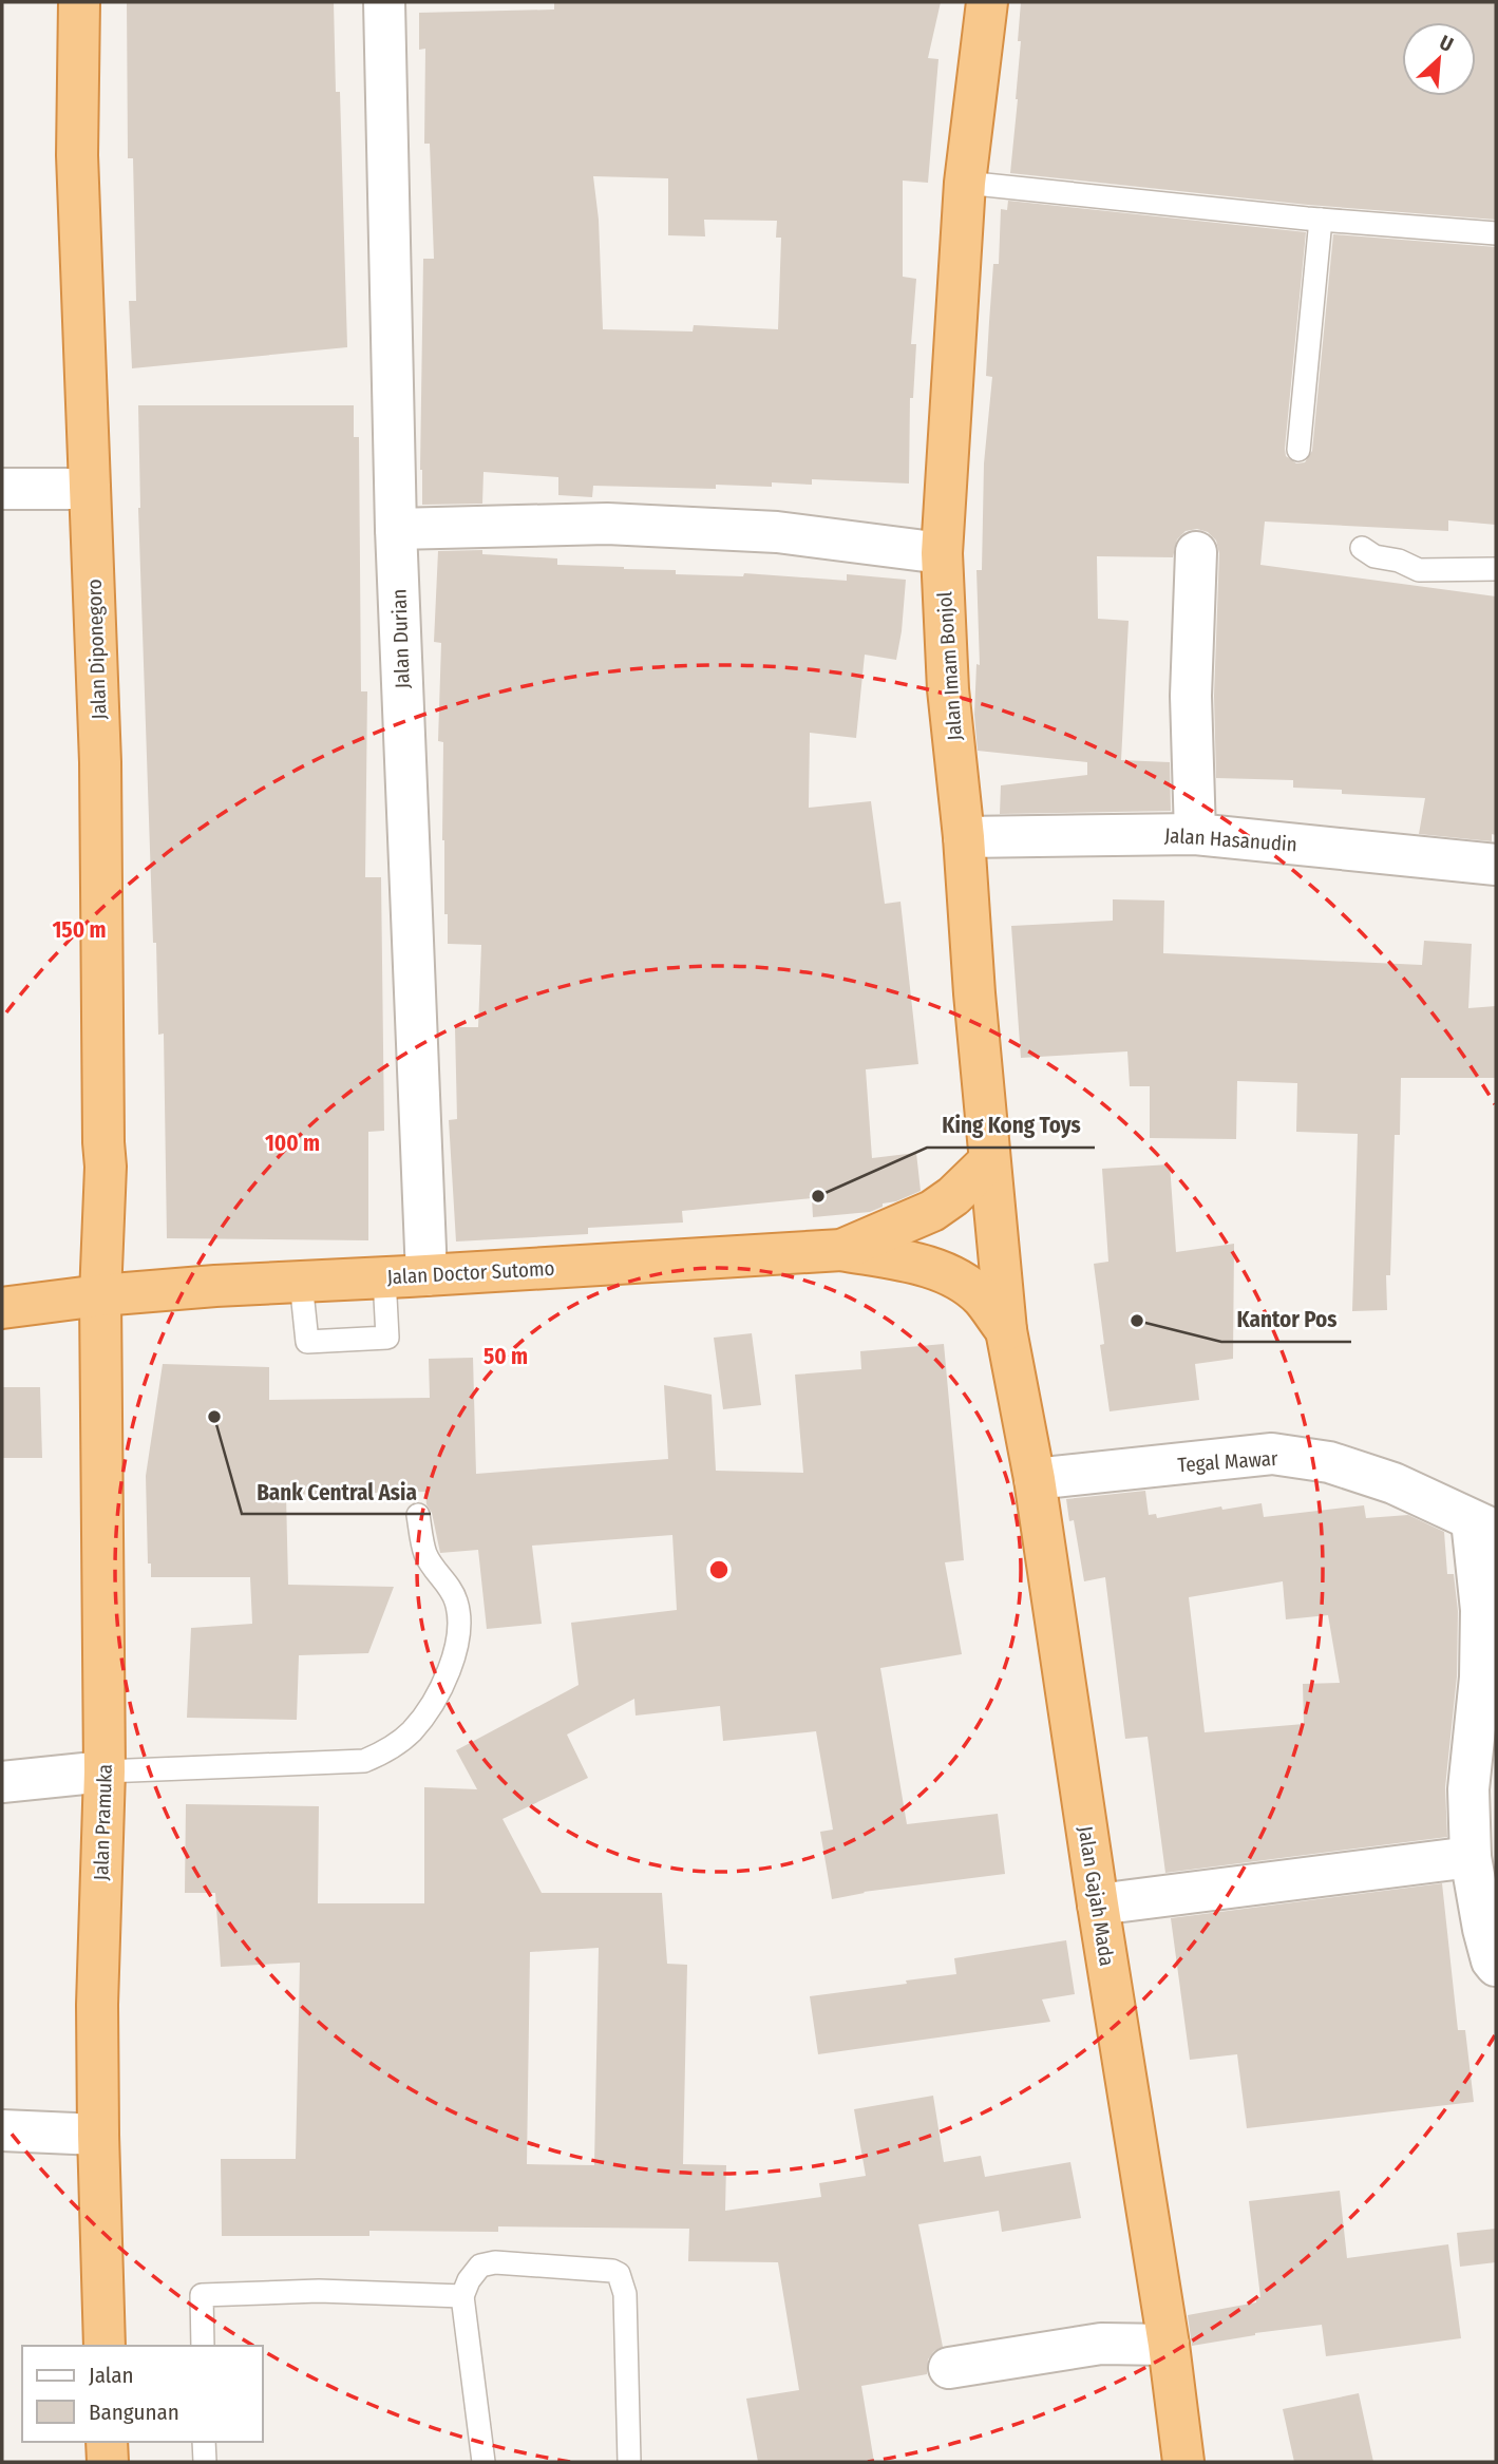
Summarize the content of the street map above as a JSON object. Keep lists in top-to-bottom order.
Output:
{
  "streets": {
    "highway": [
      "Jalan Diponegoro",
      "Jalan Imam Bonjol",
      "Jalan Doctor Sutomo",
      "Jalan Pramuka",
      "Jalan Gajah Mada"
    ],
    "street": ["Jalan Durian", "Jalan Hasanudin", "Tegal Mawar"]
  },
  "crossings": [
    ["Jalan Durian", "Jalan Doctor Sutomo"],
    ["Jalan Diponegoro", "Jalan Doctor Sutomo"],
    ["Jalan Diponegoro", "Jalan Pramuka"],
    ["Jalan Imam Bonjol", "Jalan Hasanudin"],
    ["Jalan Imam Bonjol", "Jalan Doctor Sutomo"],
    ["Jalan Imam Bonjol", "Jalan Gajah Mada"],
    ["Jalan Doctor Sutomo", "Jalan Pramuka"],
    ["Jalan Doctor Sutomo", "Jalan Gajah Mada"],
    ["Tegal Mawar", "Jalan Gajah Mada"]
  ],
  "places": ["King Kong Toys", "Kantor Pos", "Bank Central Asia"],
  "legend": ["Jalan", "Bangunan"],
  "north": "top right",
  "rings": ["150 m", "100 m", "50 m"]
}
